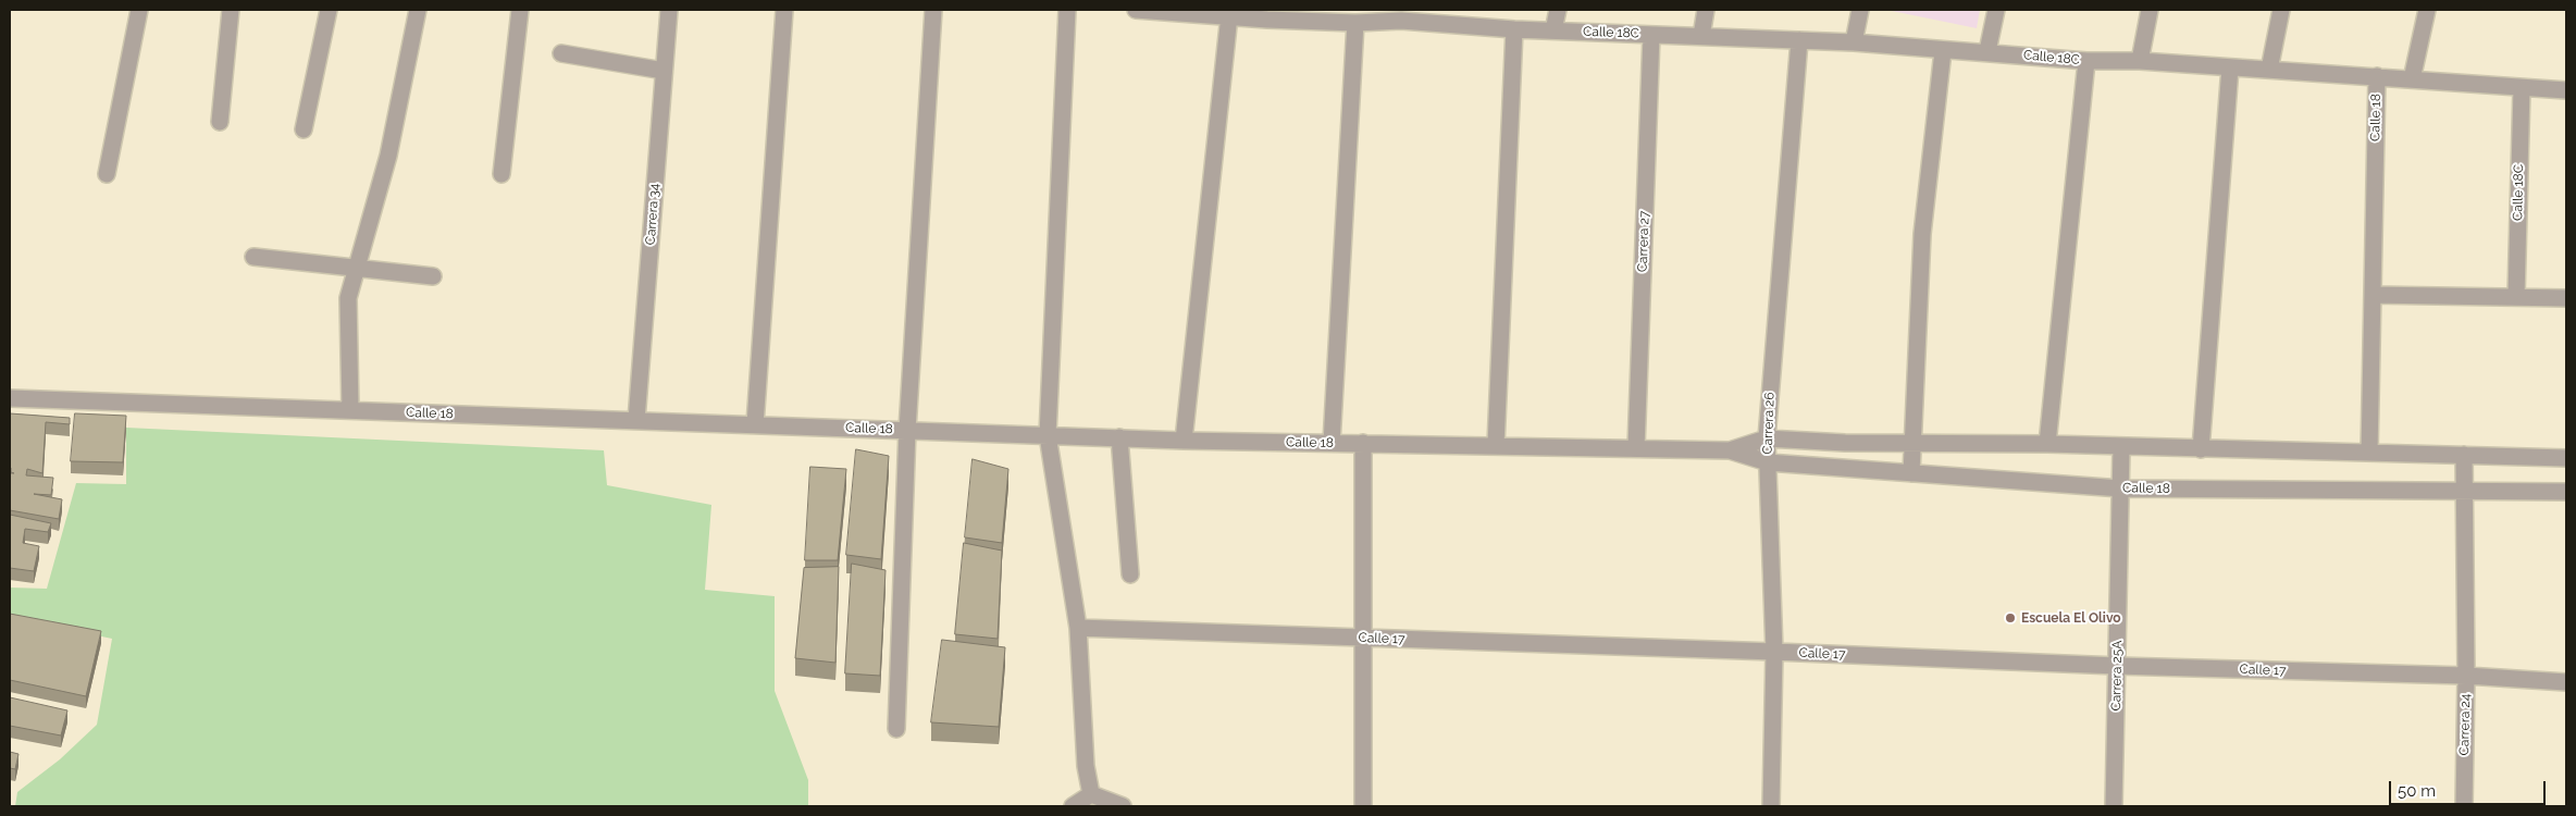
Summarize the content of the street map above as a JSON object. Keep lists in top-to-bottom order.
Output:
{
  "streets": {
    "street": [
      "Calle 18C",
      "Calle 18",
      "Carrera 34",
      "Carrera 27",
      "Carrera 26",
      "Calle 17",
      "Carrera 25A",
      "Carrera 24"
    ]
  },
  "crossings": [
    ["Calle 18C", "Calle 18"],
    ["Calle 18C", "Carrera 27"],
    ["Calle 18C", "Carrera 26"],
    ["Calle 18", "Carrera 34"],
    ["Calle 18", "Carrera 27"],
    ["Calle 18", "Carrera 26"],
    ["Calle 18", "Carrera 25A"],
    ["Calle 18", "Carrera 24"],
    ["Carrera 26", "Calle 17"],
    ["Calle 17", "Carrera 25A"],
    ["Calle 17", "Carrera 24"]
  ],
  "places": ["Escuela El Olivo"],
  "scale_bar": "50 m"
}
